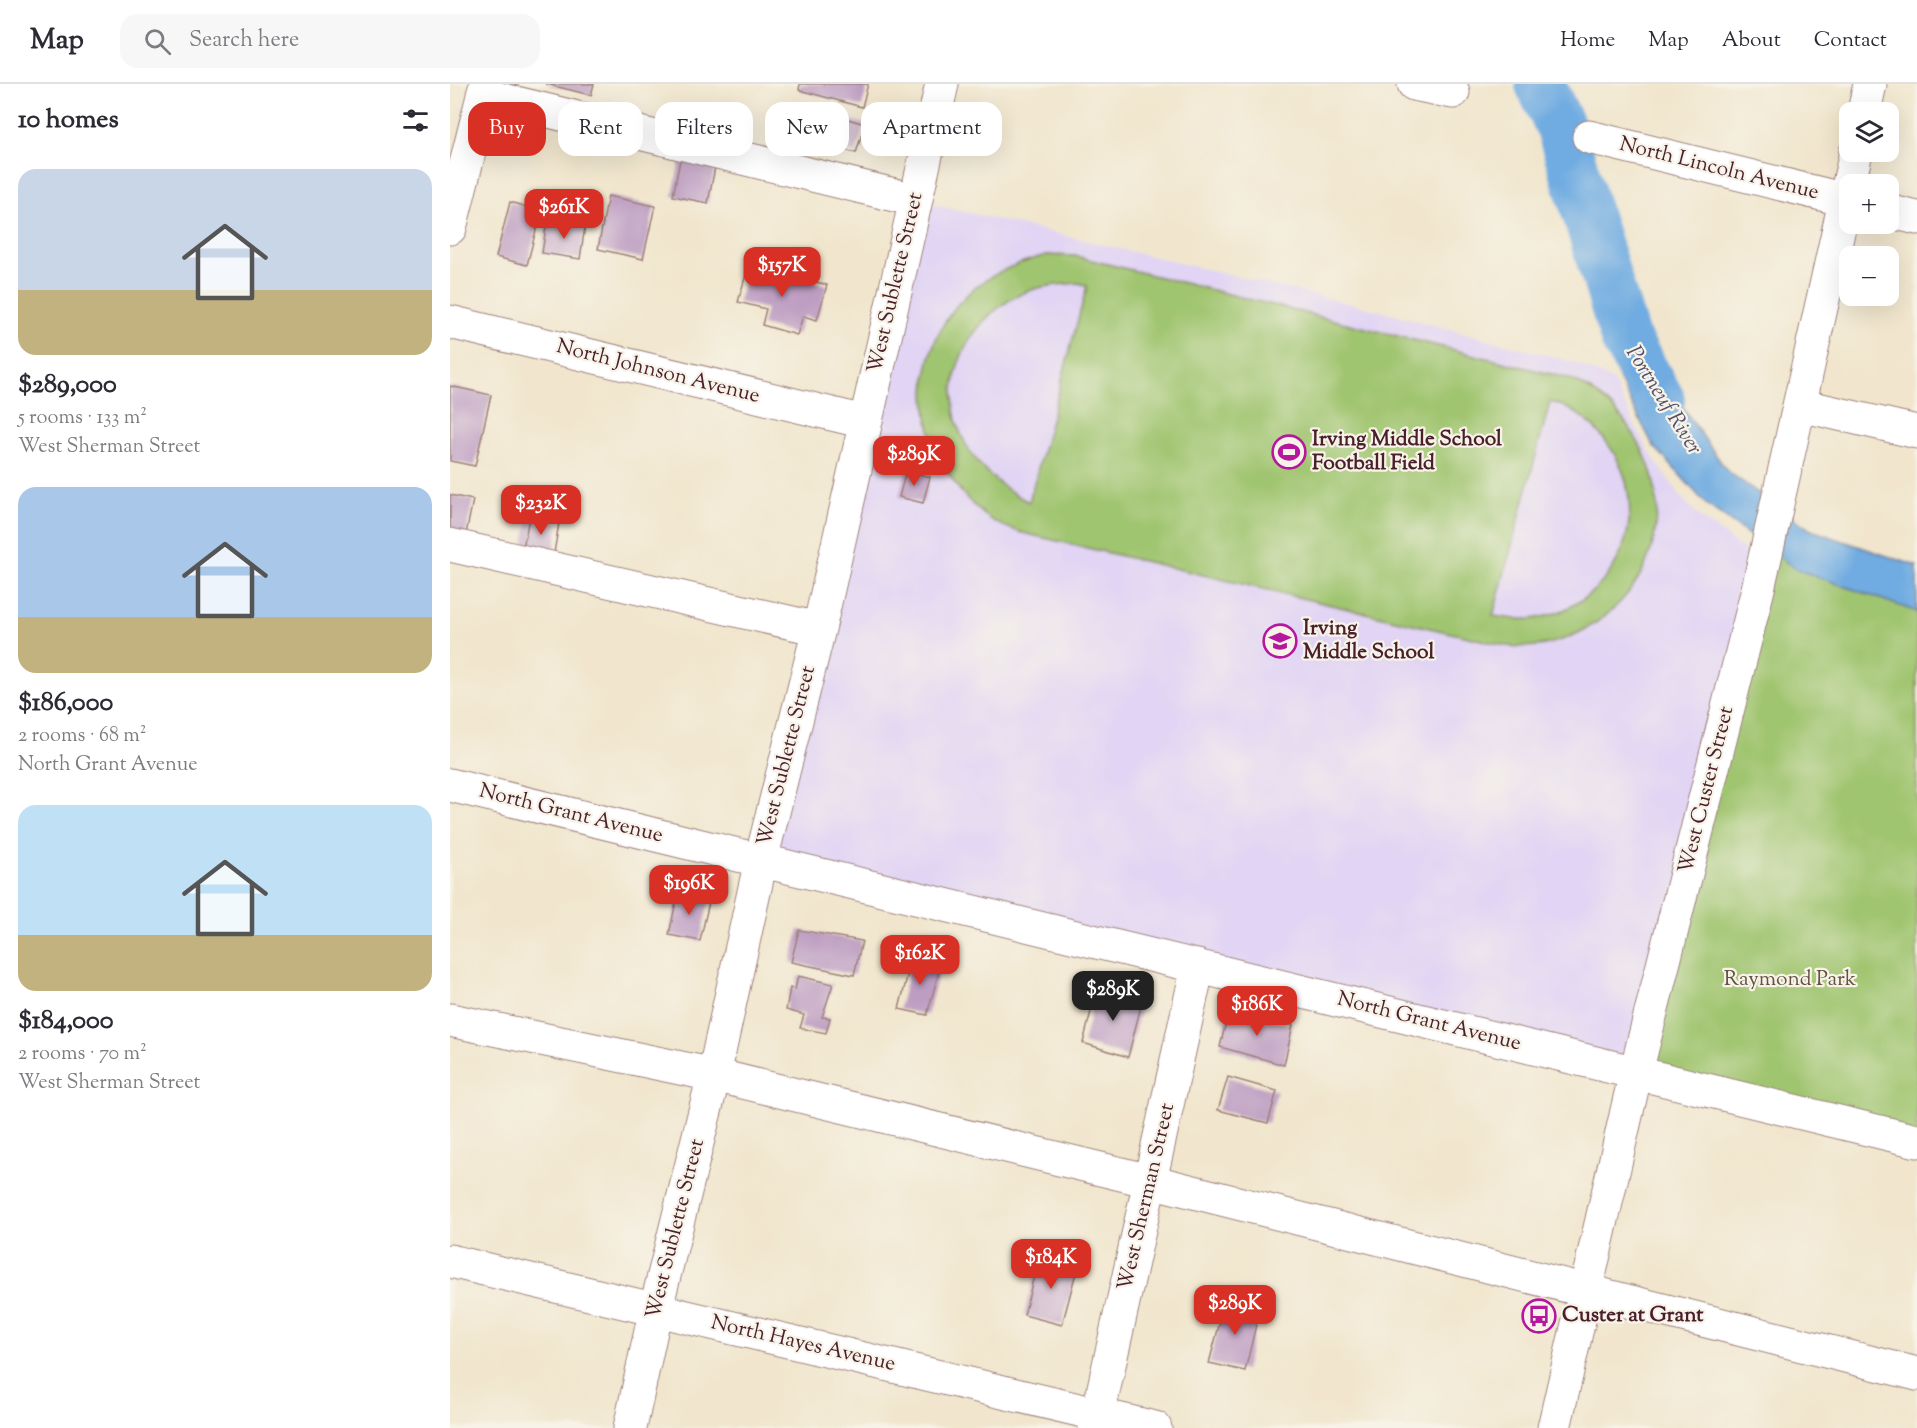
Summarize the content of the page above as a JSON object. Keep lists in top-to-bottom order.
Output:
{
  "streets": {
    "street": [
      "North Lincoln Avenue",
      "West Sublette Street",
      "North Johnson Avenue",
      "West Custer Street",
      "North Grant Avenue",
      "West Sherman Street",
      "North Hayes Avenue"
    ]
  },
  "crossings": [
    ["West Sublette Street", "North Johnson Avenue"],
    ["West Sublette Street", "North Grant Avenue"],
    ["West Sublette Street", "North Hayes Avenue"],
    ["West Custer Street", "North Grant Avenue"],
    ["North Grant Avenue", "West Sherman Street"],
    ["West Sherman Street", "North Hayes Avenue"]
  ],
  "water": ["Portneuf River"],
  "parks": ["Raymond Park"],
  "places": {
    "sports": ["Irving Middle School Football Field"],
    "school or university": ["Irving Middle School"],
    "bus stop": ["Custer at Grant"]
  },
  "page": {
    "header": "Map",
    "search": "Search here",
    "nav": [
      "Home",
      "Map",
      "About",
      "Contact"
    ],
    "heading": "10 homes",
    "map_buttons": ["+", "−"],
    "chip": [
      "Buy",
      "Rent",
      "Filters",
      "New",
      "Apartment"
    ],
    "list": [
      {
        "name": "$289,000",
        "note": "5 rooms · 133 m² · West Sherman Street"
      },
      {
        "name": "$186,000",
        "note": "2 rooms · 68 m² · North Grant Avenue"
      },
      {
        "name": "$184,000",
        "note": "2 rooms · 70 m² · West Sherman Street"
      }
    ],
    "price": [
      "$261K",
      "$157K",
      "$289K",
      "$232K",
      "$196K",
      "$162K",
      "$289K",
      "$186K",
      "$184K",
      "$289K"
    ]
  }
}
